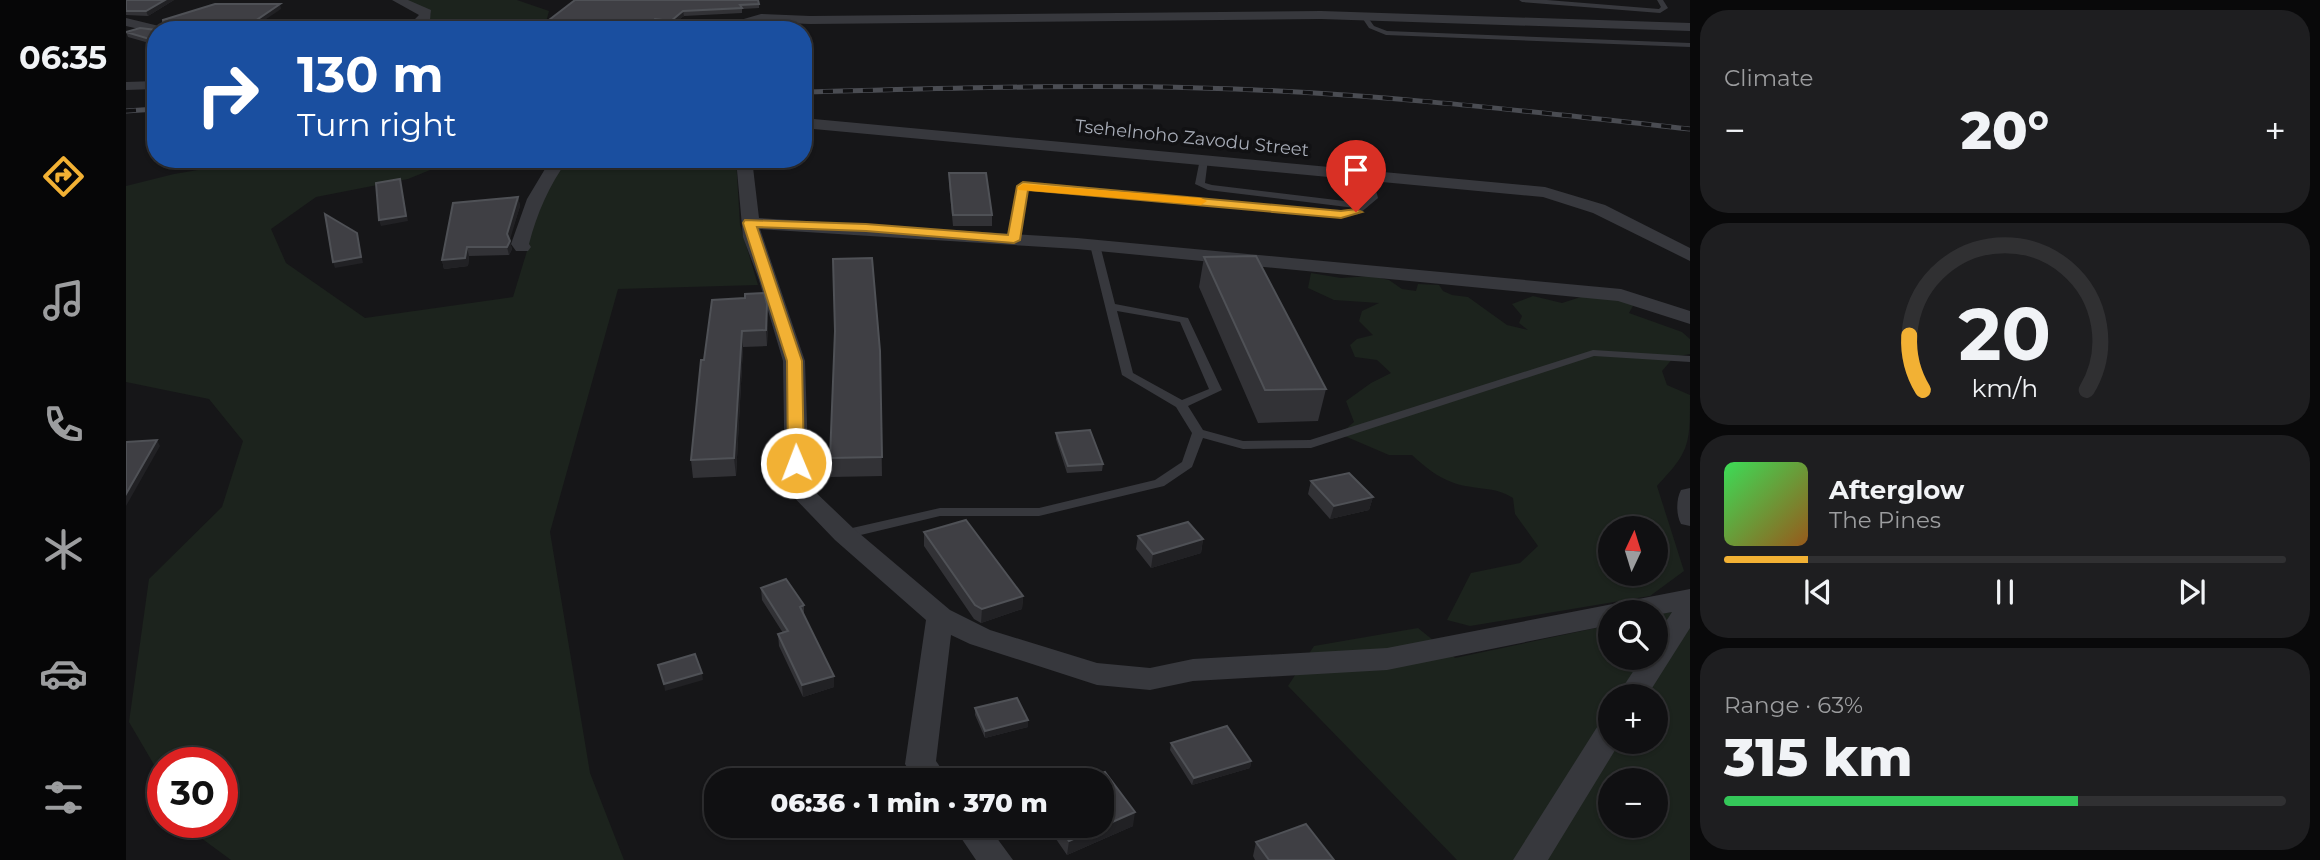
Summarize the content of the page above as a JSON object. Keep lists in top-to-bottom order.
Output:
{
  "streets": {
    "street": ["Tsehelnoho Zavodu Street"]
  },
  "north": "top",
  "page": {
    "tabs": "06:35",
    "tile": [
      "Climate",
      ["Range · 63%", "315 km"]
    ],
    "turn": ["130 m", "Turn right"],
    "heat": ["−", "20°", "+"],
    "song": ["Afterglow", "The Pines"],
    "map_buttons": ["+", "−"],
    "limit": "30",
    "trip": "06:36 · 1 min · 370 m",
    "gauge": ["20", "km/h"]
  }
}
